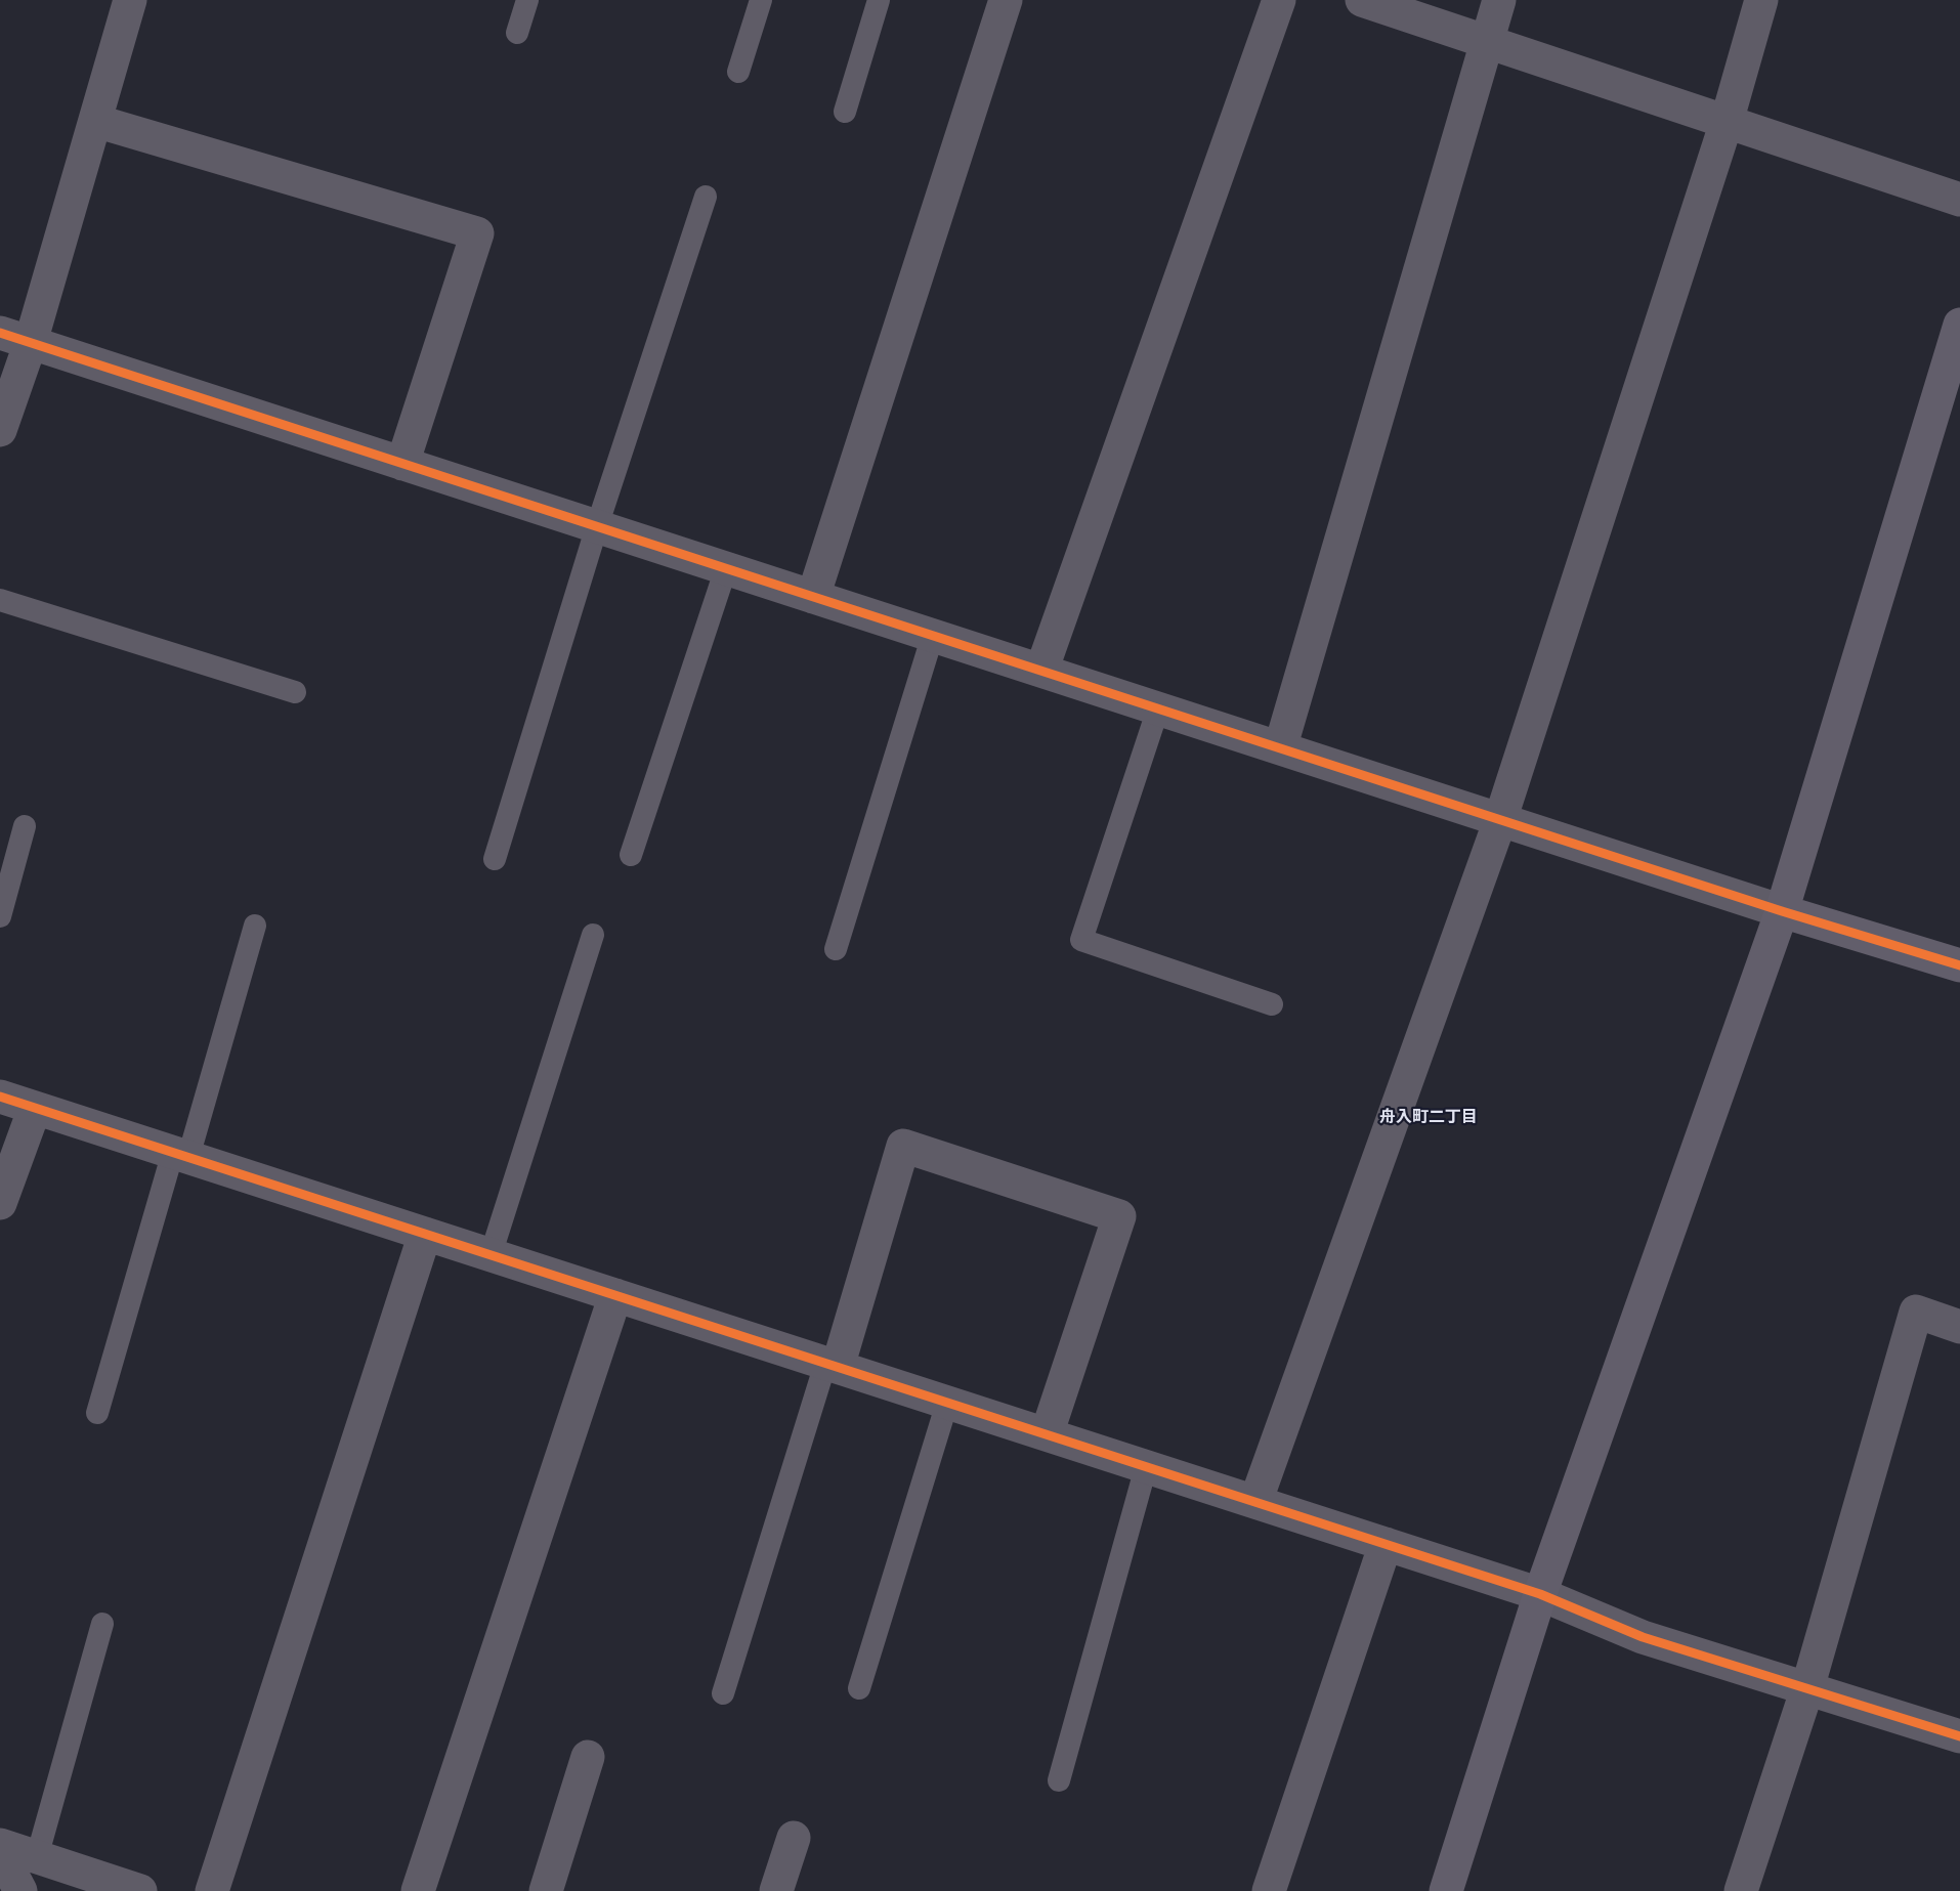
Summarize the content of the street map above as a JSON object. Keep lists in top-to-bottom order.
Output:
{
  "districts": ["舟入町二丁目"]
}
